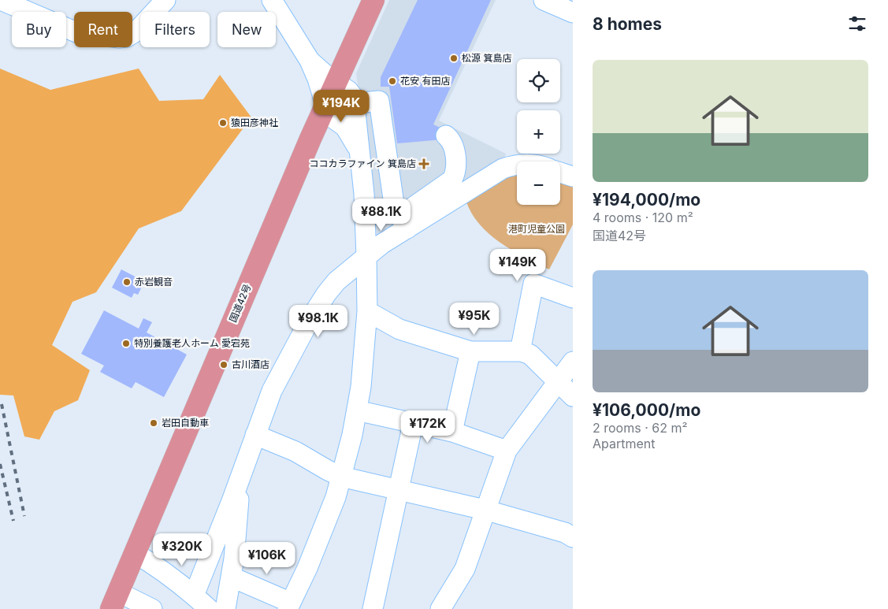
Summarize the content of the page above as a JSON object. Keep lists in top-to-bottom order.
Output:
{
  "streets": {
    "highway": ["国道42号"]
  },
  "parks": ["港町児童公園"],
  "places": {
    "other": [
      "松源 箕島店",
      "花安 有田店",
      "猿田彦神社",
      "赤岩観音",
      "特別養護老人ホーム 愛宕苑",
      "古川酒店",
      "岩田自動車"
    ],
    "health": ["ココカラファイン 箕島店"]
  },
  "page": {
    "heading": "8 homes",
    "chip": [
      "Buy",
      "Rent",
      "Filters",
      "New"
    ],
    "list": [
      {
        "name": "¥194,000/mo",
        "note": "4 rooms · 120 m² · 国道42号"
      },
      {
        "name": "¥106,000/mo",
        "note": "2 rooms · 62 m² · Apartment"
      }
    ],
    "map_buttons": ["+", "−"],
    "price": [
      "¥194K",
      "¥88.1K",
      "¥149K",
      "¥95K",
      "¥98.1K",
      "¥172K",
      "¥320K",
      "¥106K"
    ]
  }
}
